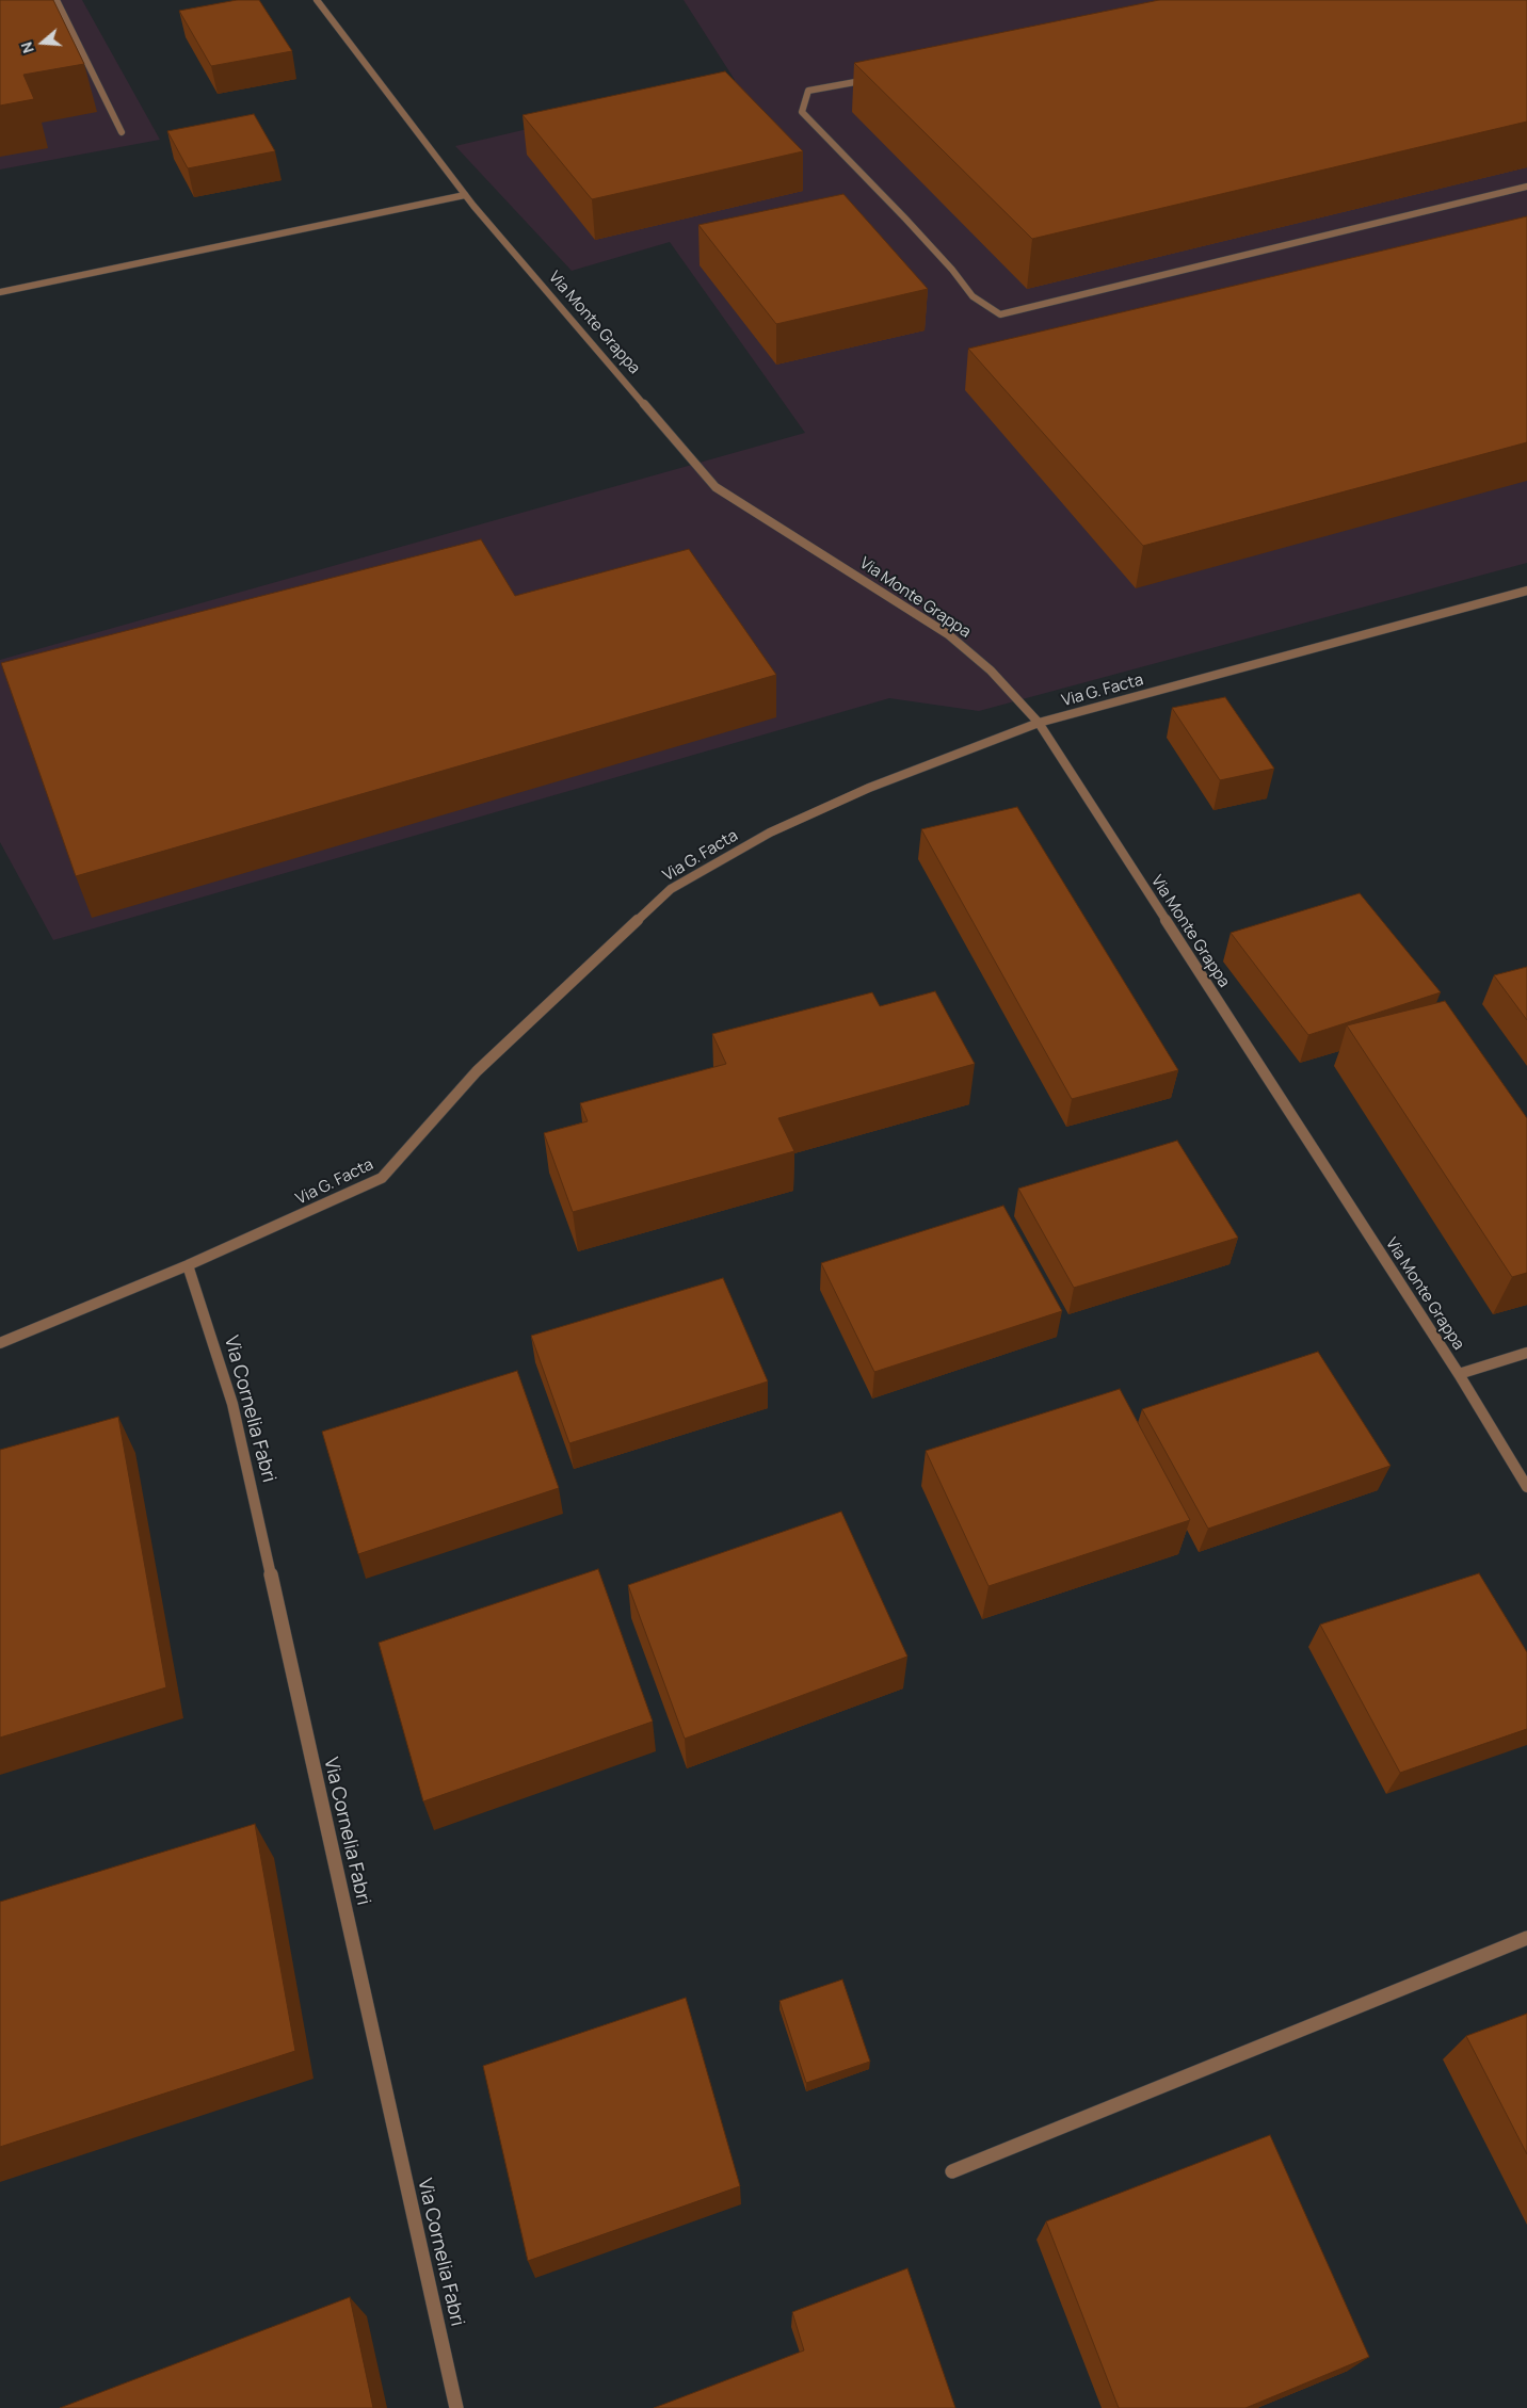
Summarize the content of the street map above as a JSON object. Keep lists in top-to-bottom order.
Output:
{
  "streets": {
    "street": ["Via Monte Grappa", "Via G. Facta", "Via Cornelia Fabri"]
  },
  "crossings": [
    ["Via Monte Grappa", "Via G. Facta"],
    ["Via G. Facta", "Via Cornelia Fabri"]
  ],
  "north": "left"
}
